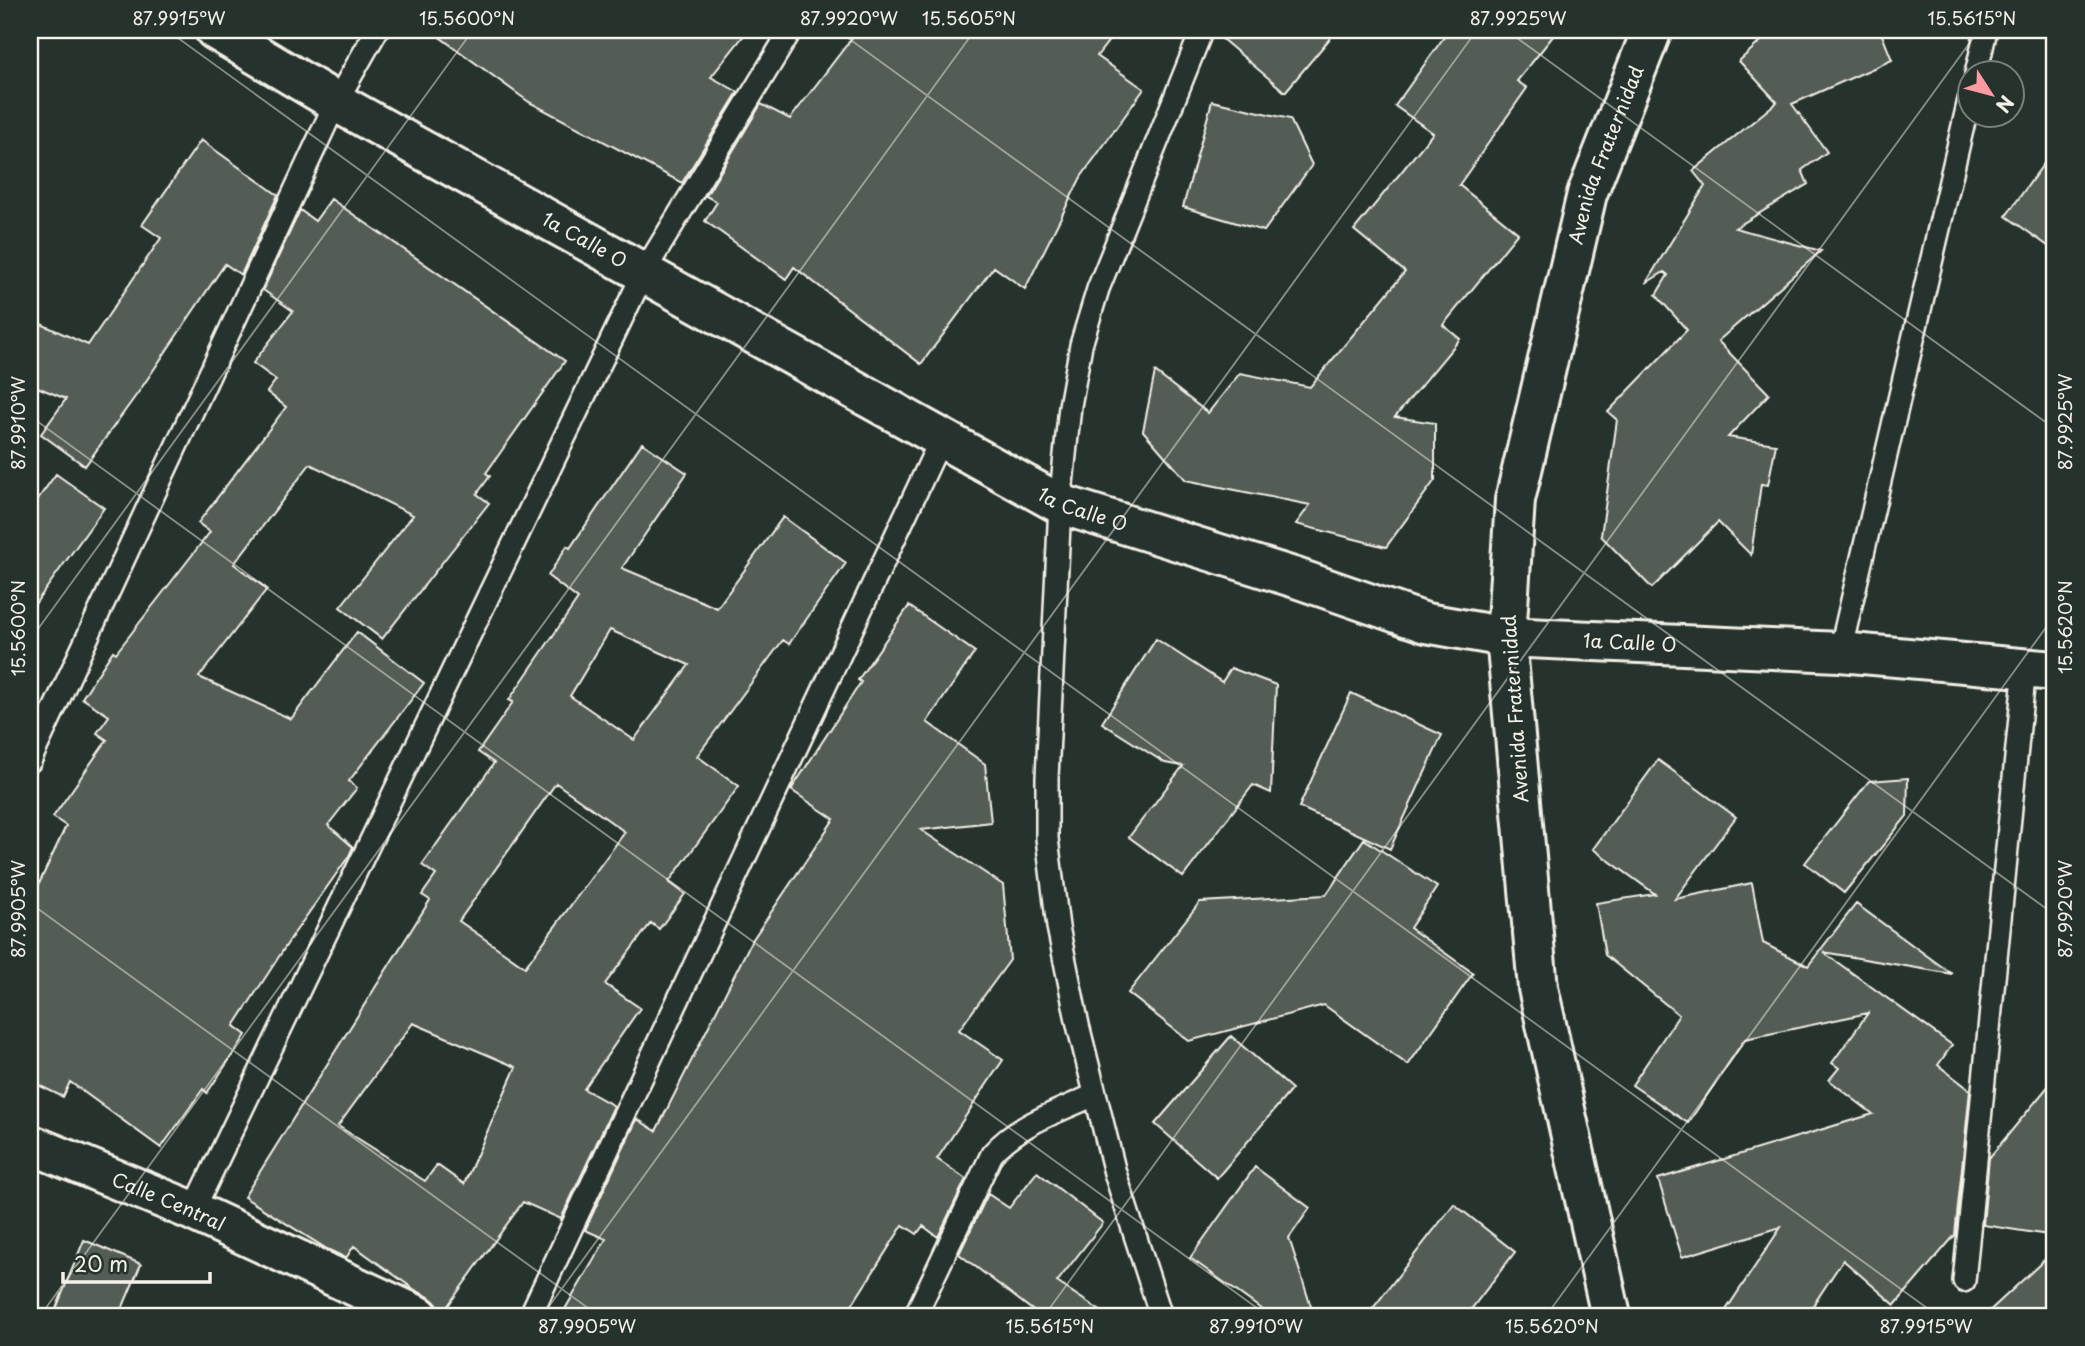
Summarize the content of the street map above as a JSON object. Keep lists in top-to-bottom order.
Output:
{
  "streets": {
    "street": ["Avenida Fraternidad", "1a Calle O", "Calle Central"]
  },
  "crossings": [
    ["Avenida Fraternidad", "1a Calle O"]
  ],
  "scale_bar": "20 m",
  "north": "bottom right",
  "coordinates": [
    "87.9915°W",
    "15.5600°N",
    "87.9920°W",
    "15.5605°N",
    "87.9925°W",
    "15.5615°N",
    "87.9910°W",
    "15.5620°N",
    "87.9905°W"
  ]
}
